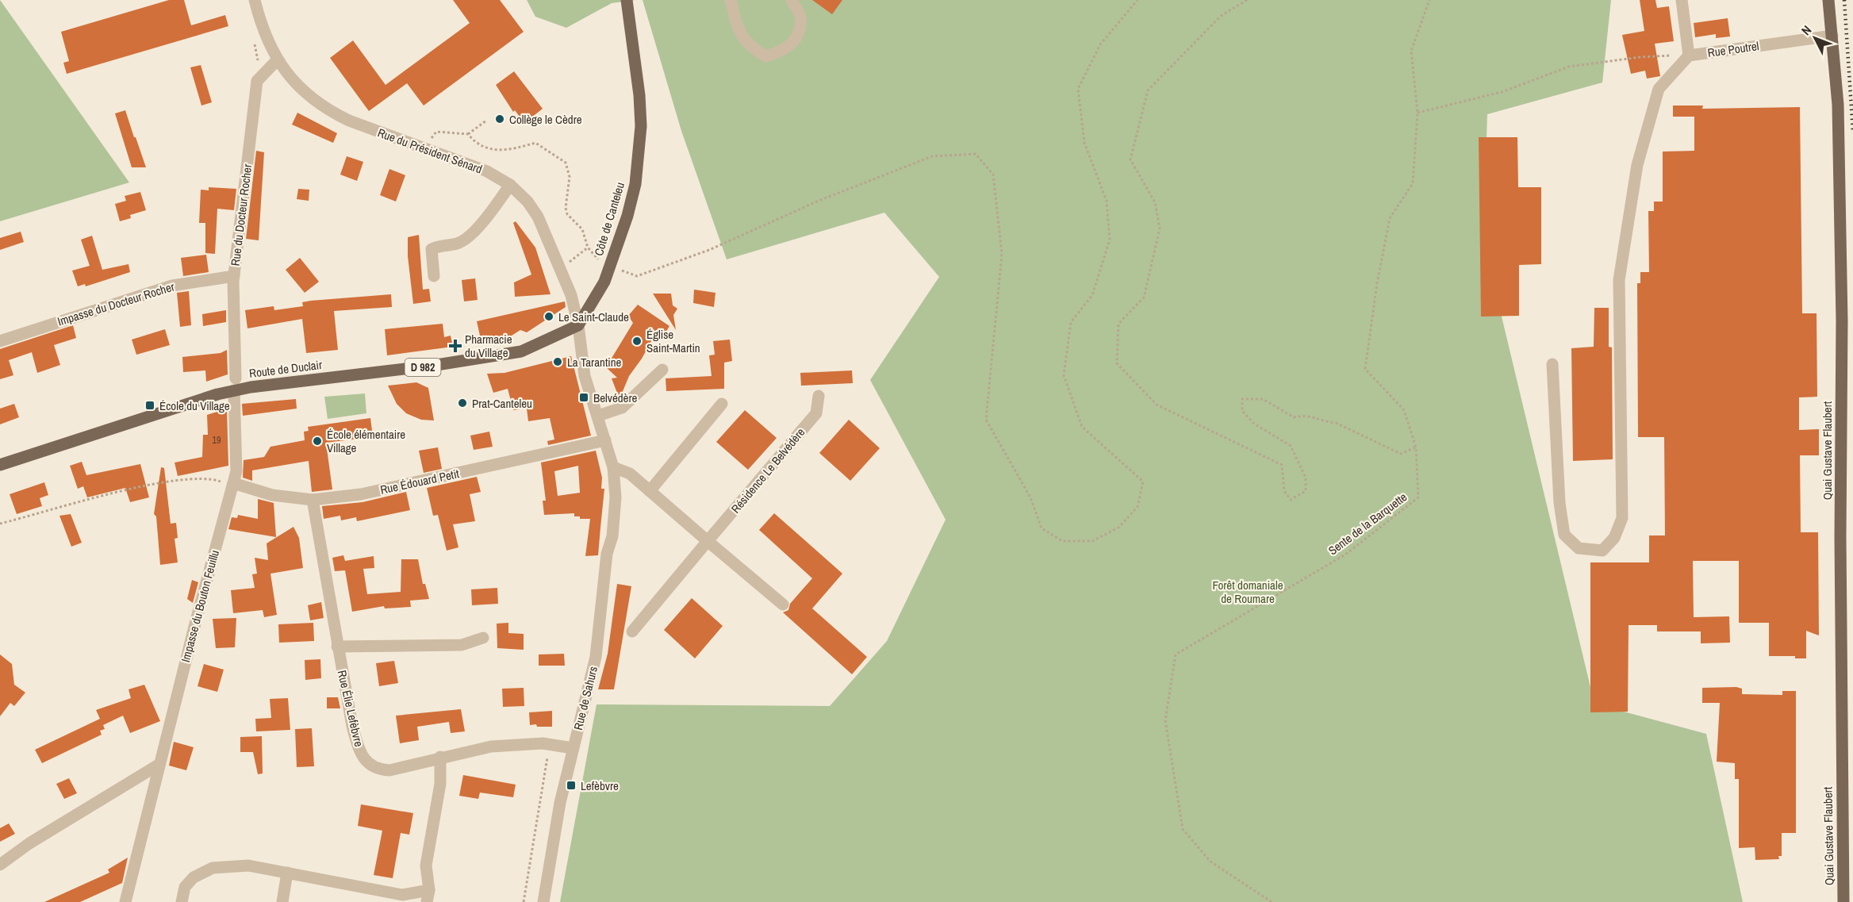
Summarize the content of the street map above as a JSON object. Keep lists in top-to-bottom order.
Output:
{
  "streets": {
    "main road": [
      "Côte de Canteleu",
      "D 982",
      "Route de Duclair",
      "Quai Gustave Flaubert"
    ],
    "street": [
      "Rue Poutrel",
      "Rue du Président Sénard",
      "Rue du Docteur Rocher",
      "Impasse du Docteur Rocher",
      "Résidence Le Belvédère",
      "Rue Édouard Petit",
      "Impasse du Bouton Feuillu",
      "Rue de Sahurs",
      "Rue Élie Lefèbvre"
    ],
    "path": ["Sente de la Barquette"]
  },
  "crossings": [
    ["Rue Poutrel", "Quai Gustave Flaubert"],
    ["Rue du Président Sénard", "Côte de Canteleu"],
    ["Rue du Président Sénard", "Route de Duclair"],
    ["Rue du Président Sénard", "Rue de Sahurs"],
    ["Rue du Docteur Rocher", "Impasse du Docteur Rocher"],
    ["Rue du Docteur Rocher", "Route de Duclair"],
    ["Rue du Docteur Rocher", "Impasse du Bouton Feuillu"],
    ["Côte de Canteleu", "Route de Duclair"],
    ["Route de Duclair", "Impasse du Bouton Feuillu"],
    ["Rue Édouard Petit", "Impasse du Bouton Feuillu"],
    ["Rue Édouard Petit", "Rue de Sahurs"],
    ["Rue Édouard Petit", "Rue Élie Lefèbvre"],
    ["Rue de Sahurs", "Rue Élie Lefèbvre"]
  ],
  "parks": ["Forêt domaniale de Roumare"],
  "places": {
    "other": [
      "Collège le Cèdre",
      "Le Saint-Claude",
      "Église Saint-Martin",
      "La Tarantine",
      "Prat-Canteleu",
      "École élémentaire Village"
    ],
    "health": ["Pharmacie du Village"],
    "transit": ["Belvédère", "École du Village", "Lefèbvre"]
  },
  "house_numbers": ["19"],
  "north": "top left"
}
